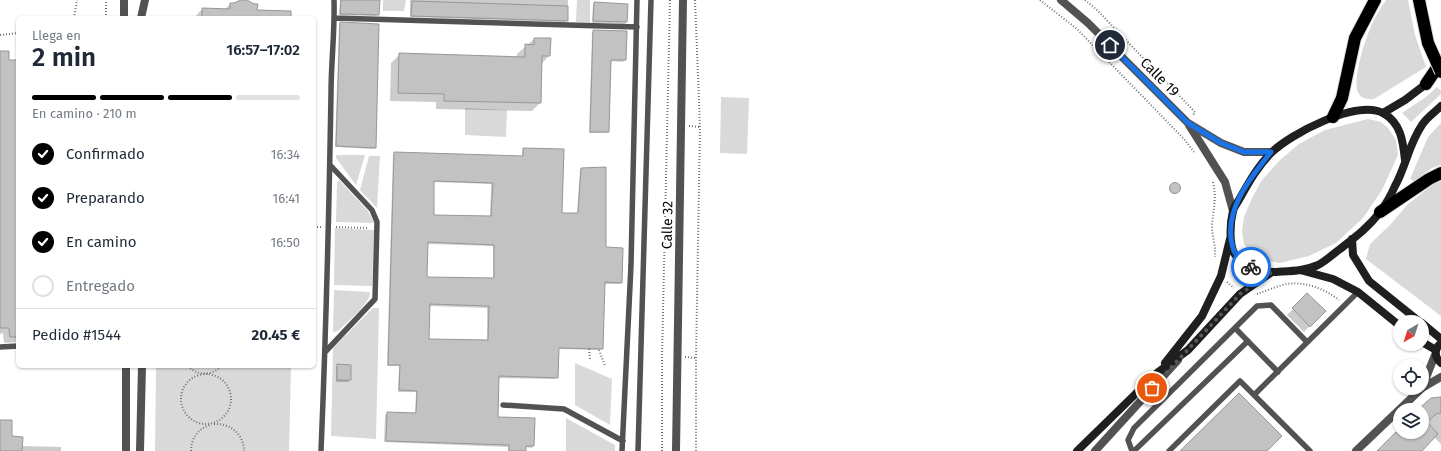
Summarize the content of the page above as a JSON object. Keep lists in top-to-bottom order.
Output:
{
  "streets": {
    "street": ["Calle 19", "Calle 32"]
  },
  "north": "bottom left",
  "page": {
    "heading": ["2 min", "Llega en", "16:57–17:02"],
    "panel": ["Pedido #1544", "20.45 €"],
    "bar": "En camino · 210 m",
    "list": [
      ["Confirmado", "16:34"],
      ["Preparando", "16:41"],
      ["En camino", "16:50"],
      "Entregado"
    ]
  }
}
